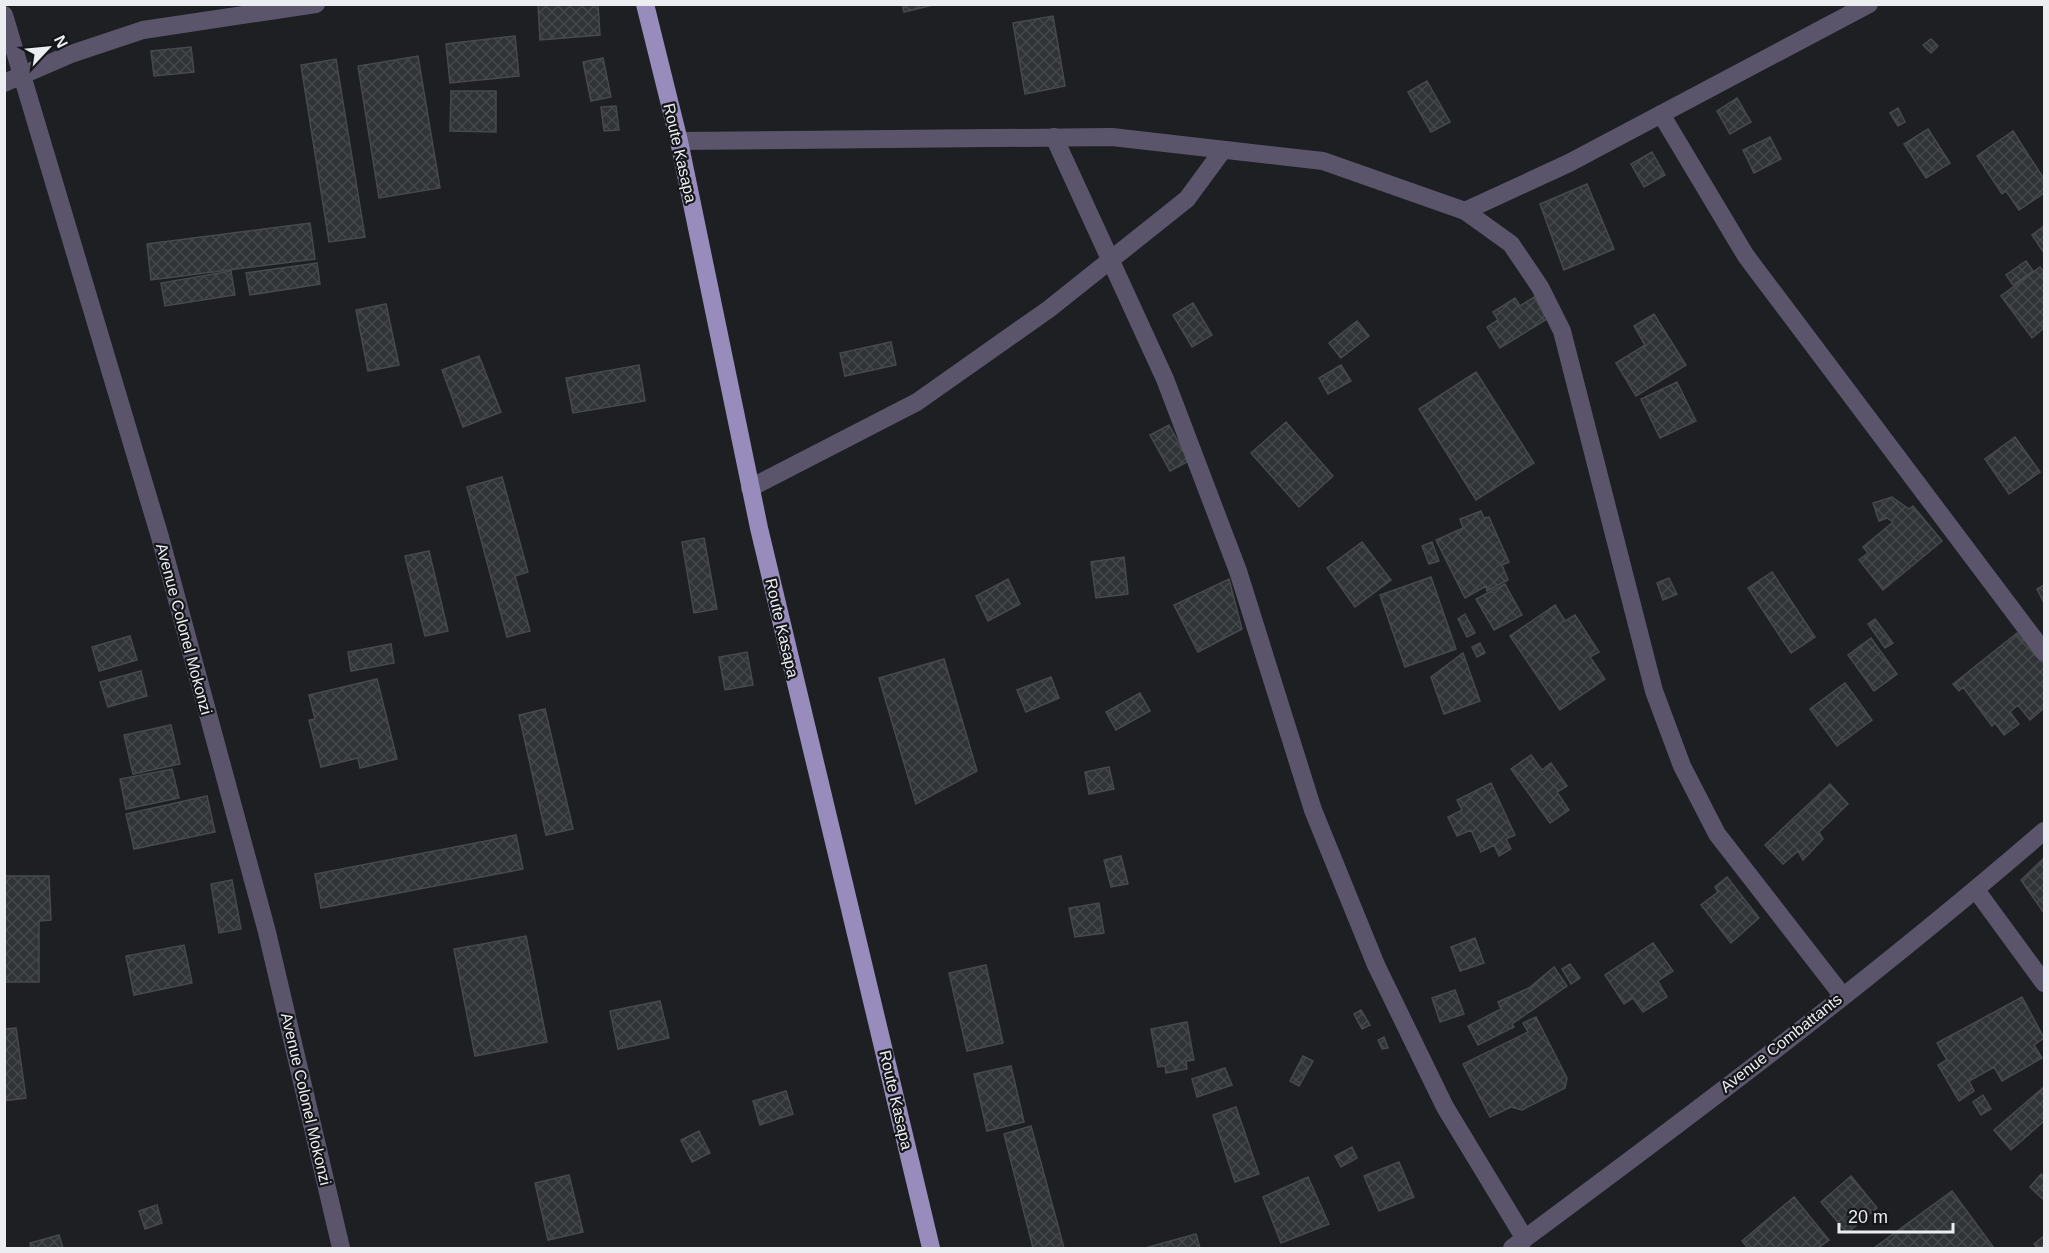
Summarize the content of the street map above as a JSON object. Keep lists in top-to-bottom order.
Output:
{
  "streets": {
    "main road": ["Route Kasapa"],
    "street": ["Avenue Colonel Mokonzi", "Avenue Combattants"]
  },
  "scale_bar": "20 m",
  "north": "top right"
}
